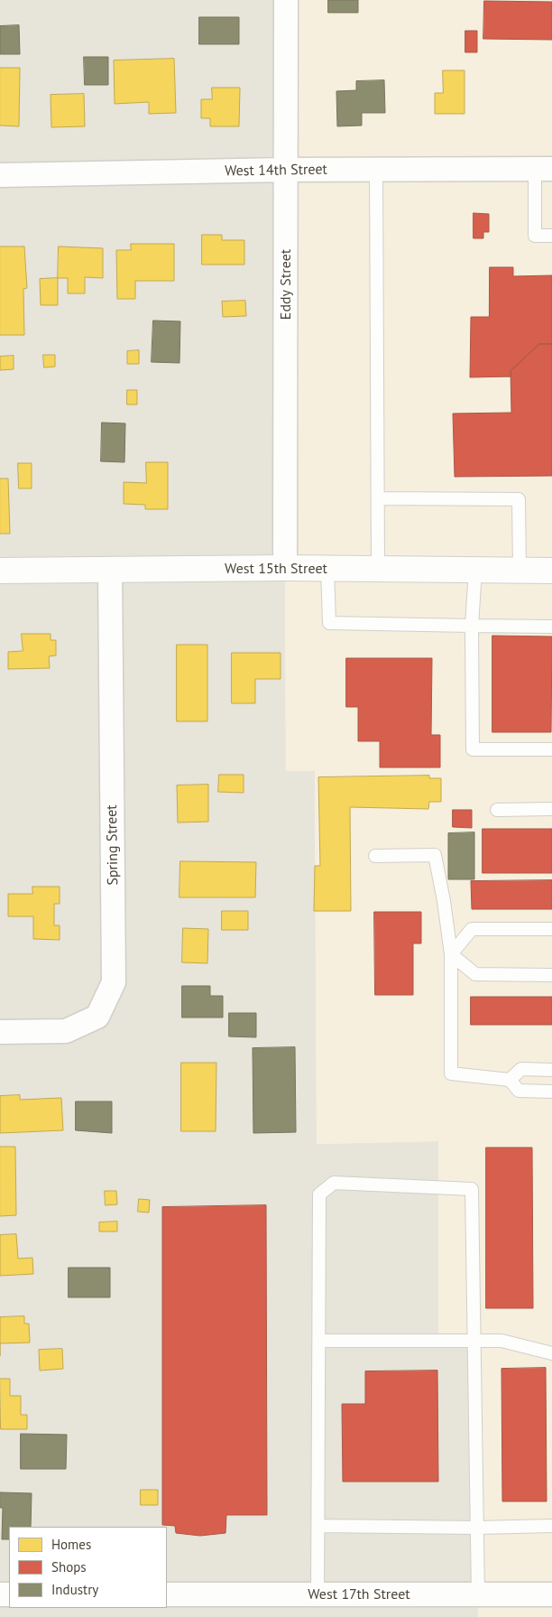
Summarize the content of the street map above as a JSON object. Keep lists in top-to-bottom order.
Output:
{
  "streets": {
    "street": [
      "West 14th Street",
      "Eddy Street",
      "West 15th Street",
      "Spring Street",
      "West 17th Street"
    ]
  },
  "crossings": [
    ["West 14th Street", "Eddy Street"],
    ["Eddy Street", "West 15th Street"],
    ["West 15th Street", "Spring Street"]
  ],
  "legend": ["Homes", "Shops", "Industry"]
}
